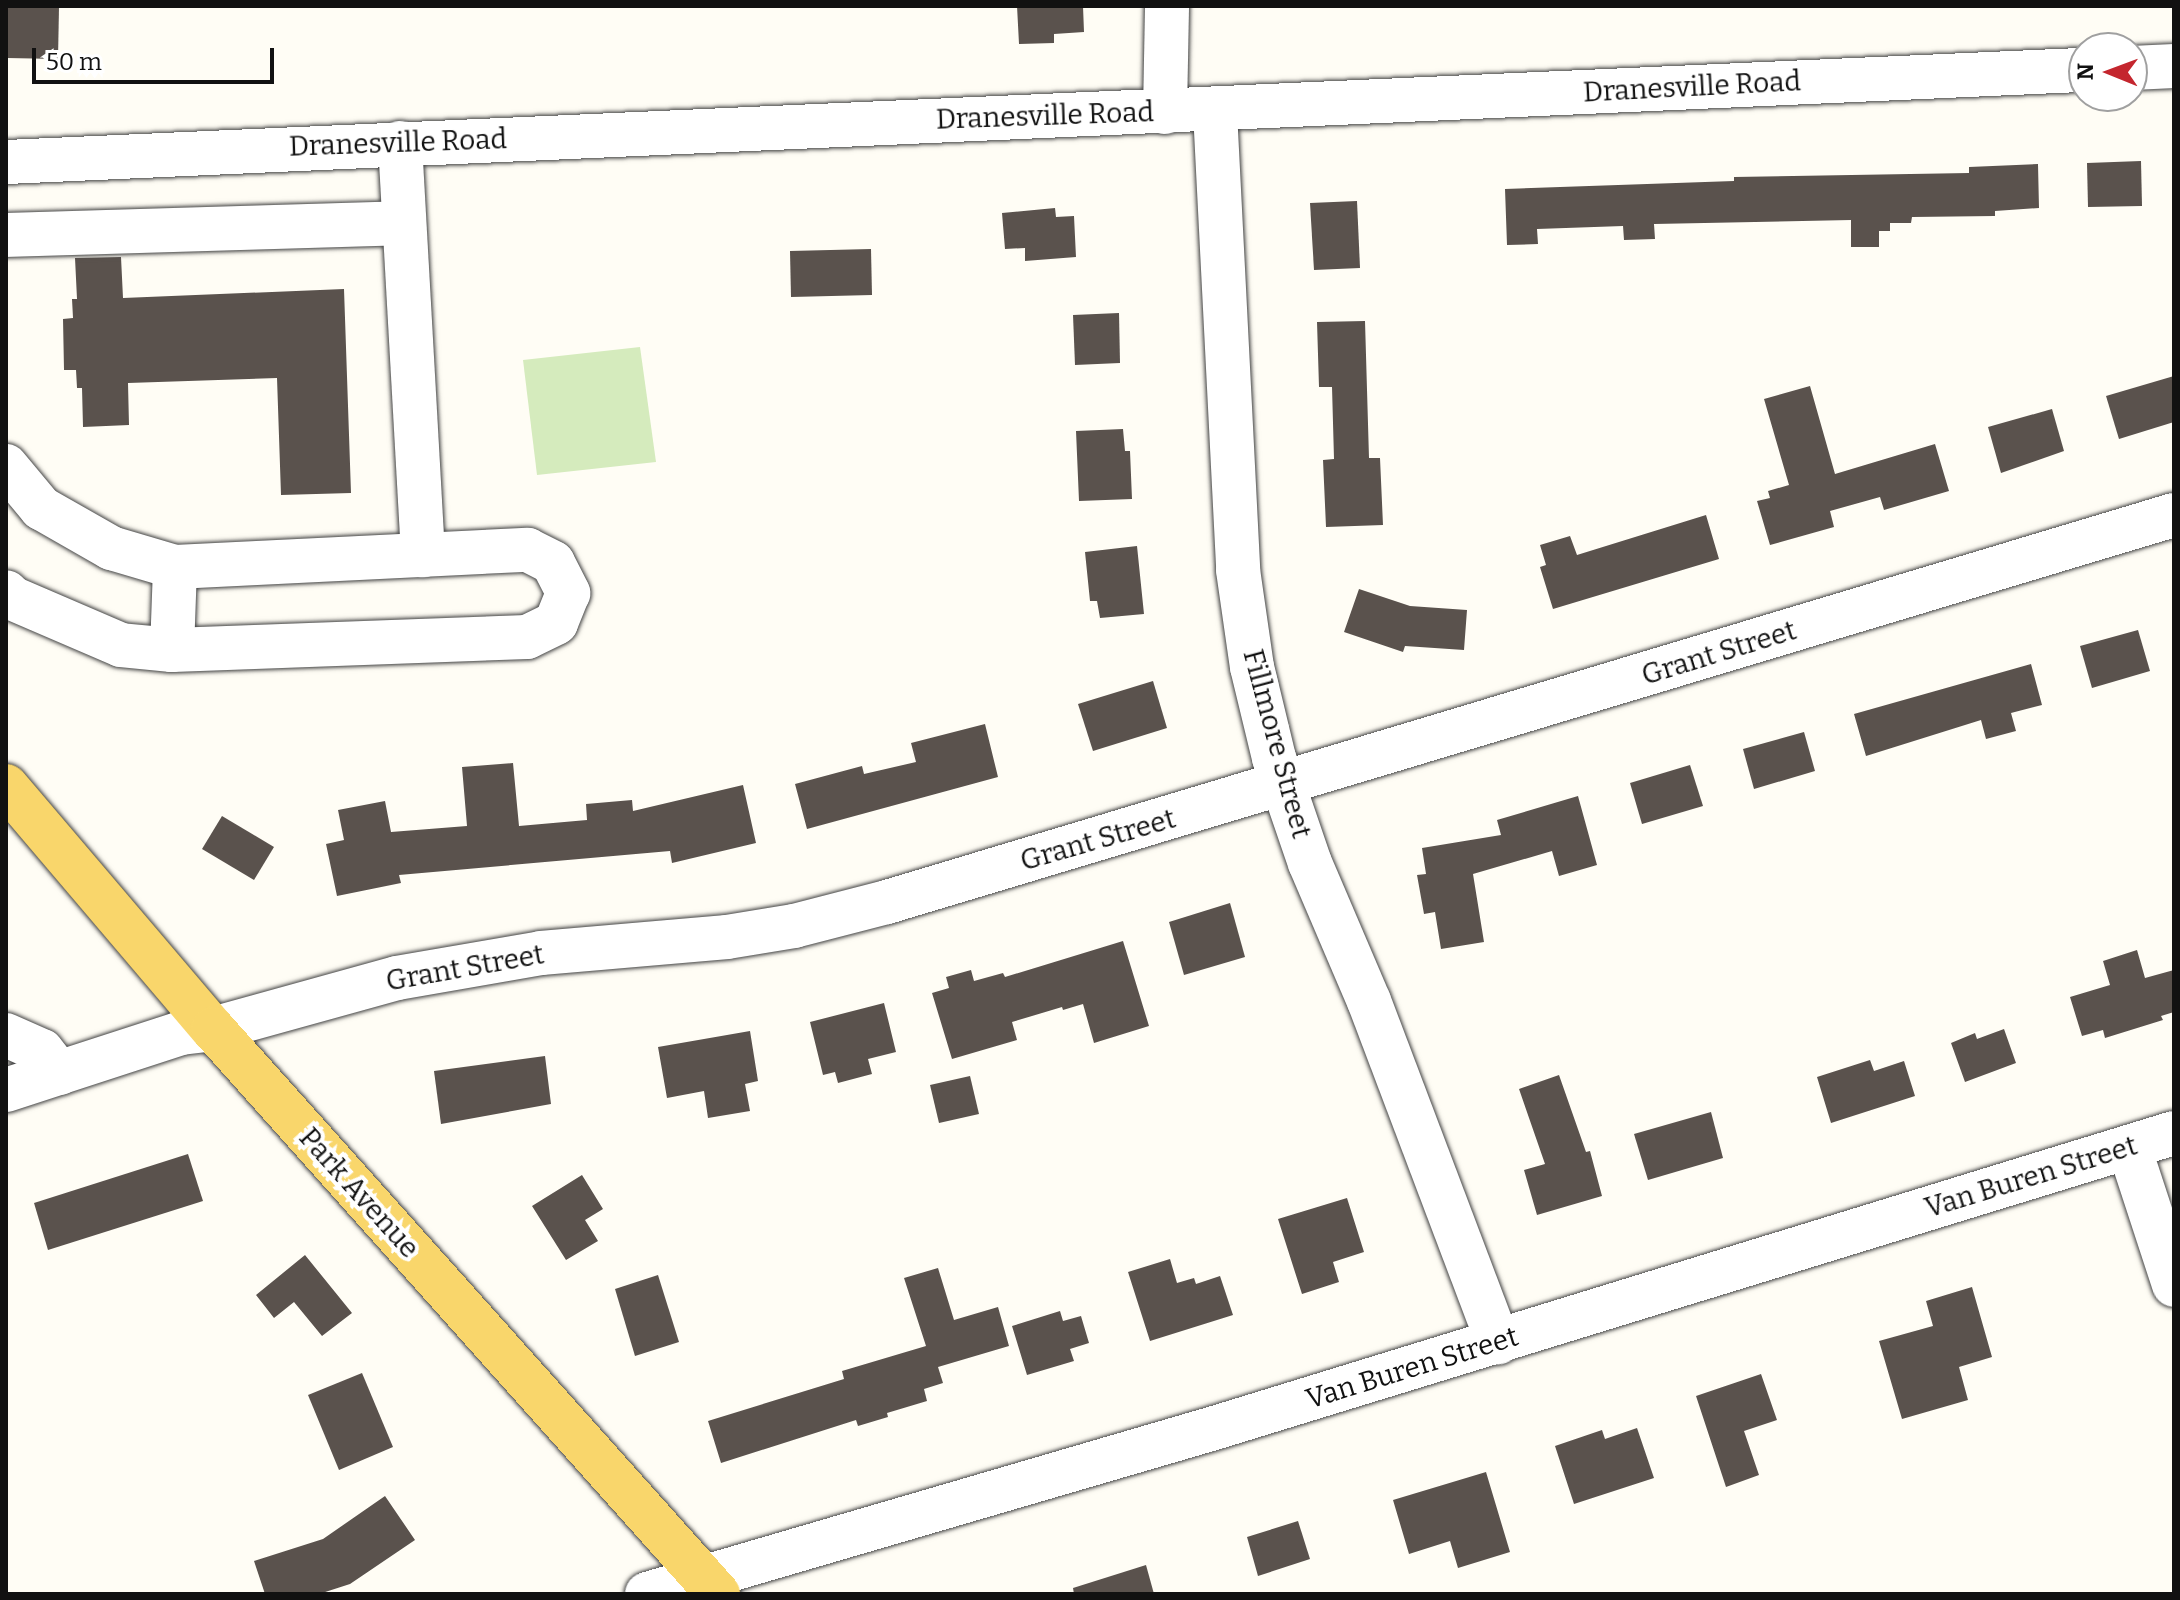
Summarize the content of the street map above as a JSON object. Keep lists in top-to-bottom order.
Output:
{
  "streets": {
    "main road": ["Park Avenue"],
    "street": [
      "Dranesville Road",
      "Grant Street",
      "Fillmore Street",
      "Van Buren Street"
    ]
  },
  "crossings": [
    ["Dranesville Road", "Fillmore Street"],
    ["Grant Street", "Fillmore Street"],
    ["Grant Street", "Park Avenue"],
    ["Fillmore Street", "Van Buren Street"],
    ["Van Buren Street", "Park Avenue"]
  ],
  "scale_bar": "50 m",
  "north": "left"
}
